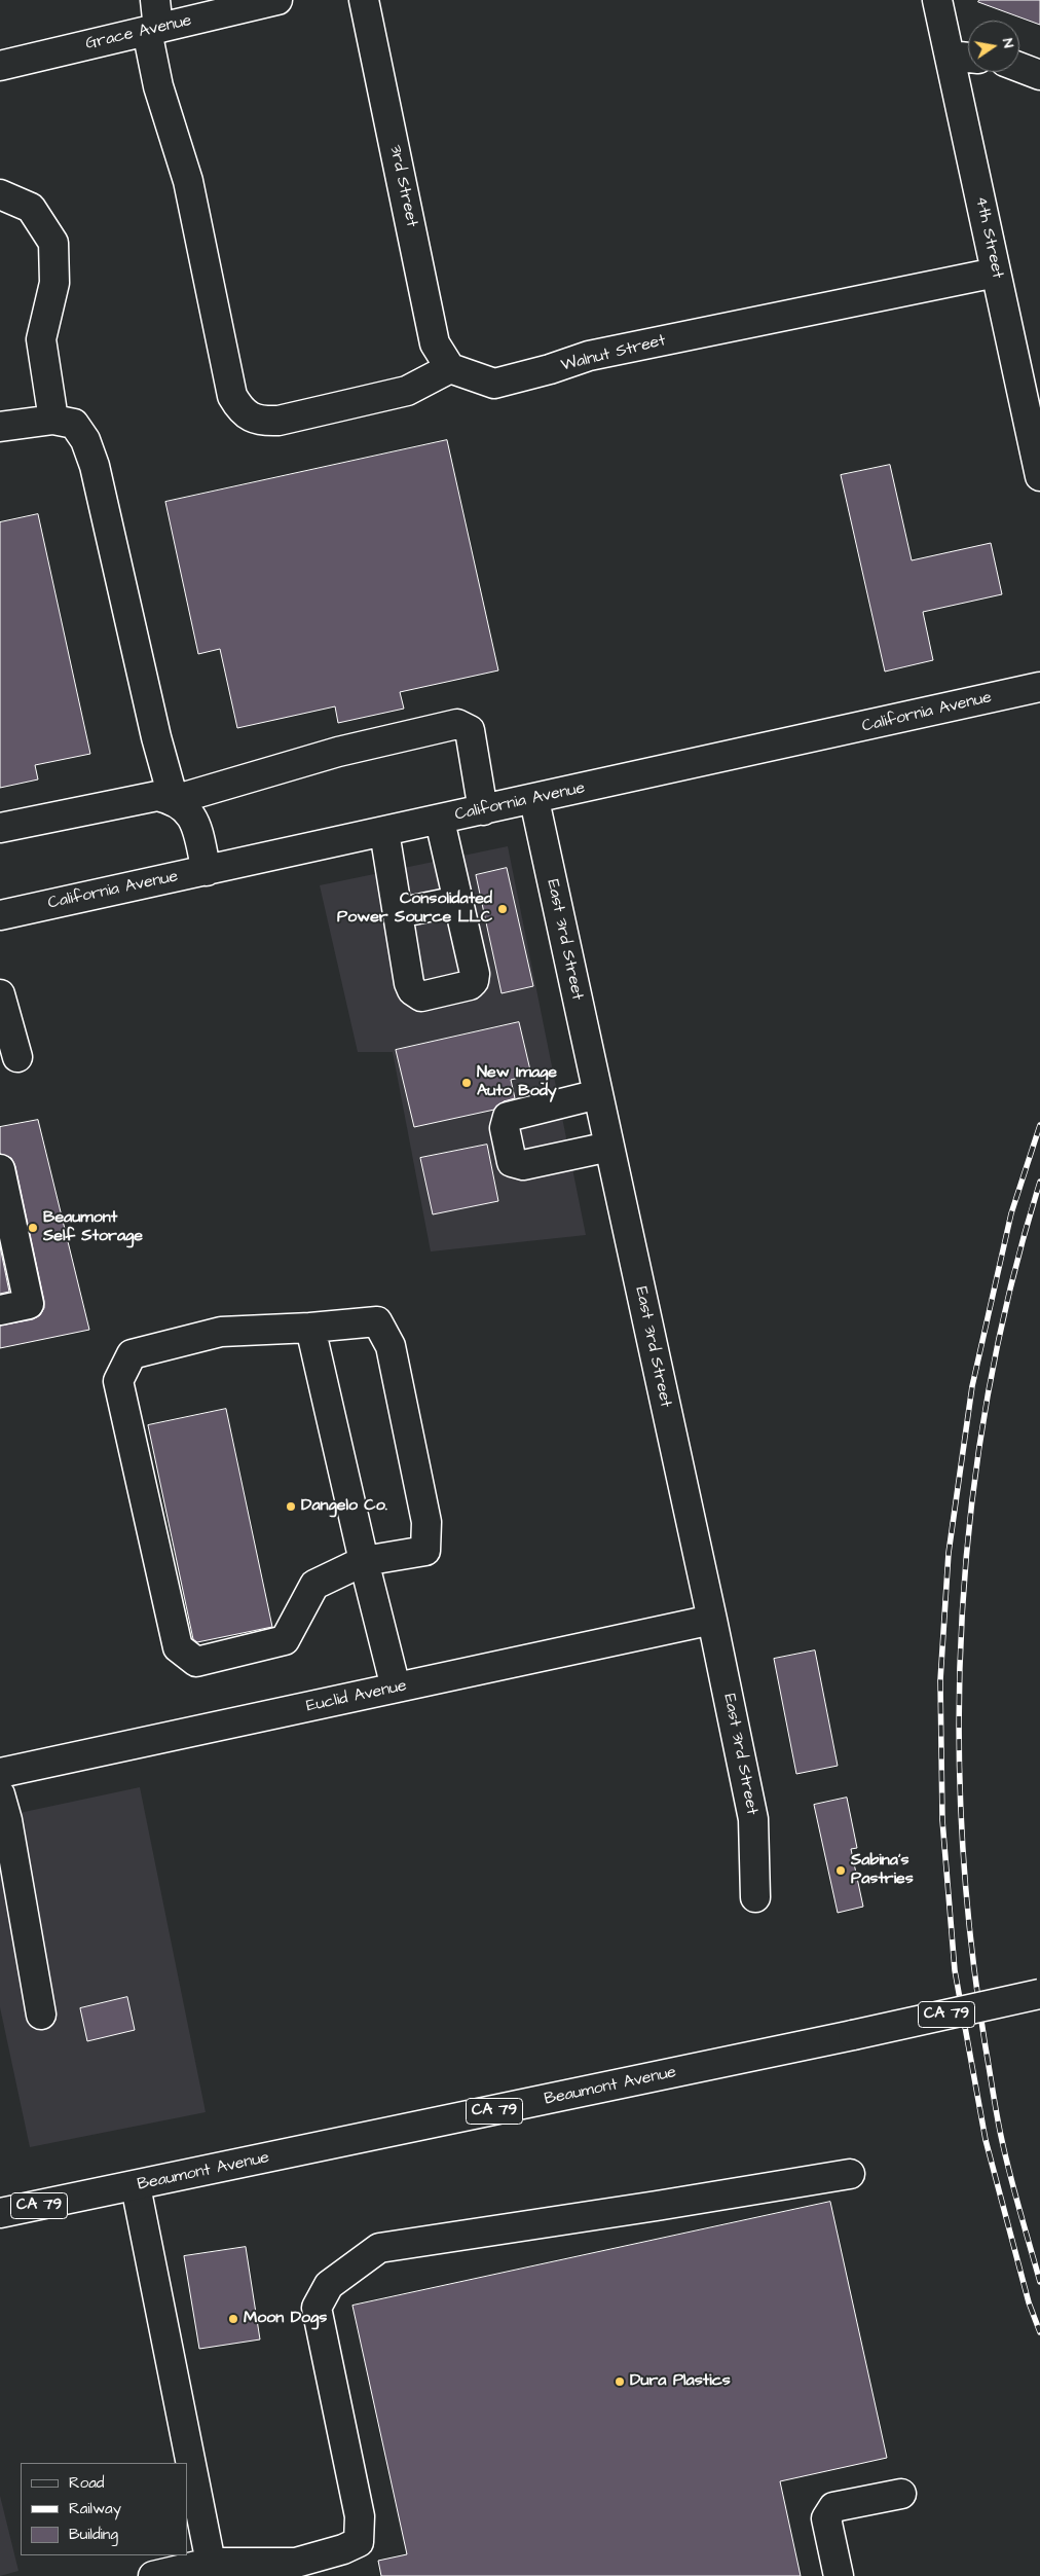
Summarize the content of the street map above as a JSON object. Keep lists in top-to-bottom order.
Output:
{
  "streets": {
    "main road": [
      "Grace Avenue",
      "3rd Street",
      "4th Street",
      "Walnut Street",
      "California Avenue",
      "East 3rd Street",
      "Euclid Avenue",
      "CA 79",
      "Beaumont Avenue"
    ]
  },
  "crossings": [
    ["3rd Street", "Walnut Street"],
    ["4th Street", "Walnut Street"],
    ["California Avenue", "East 3rd Street"],
    ["East 3rd Street", "Euclid Avenue"]
  ],
  "places": [
    "Consolidated Power Source LLC",
    "New Image Auto Body",
    "Beaumont Self Storage",
    "Dangelo Co.",
    "Sabina's Pastries",
    "Moon Dogs",
    "Dura Plastics"
  ],
  "legend": ["Road", "Railway", "Building"],
  "north": "right"
}
